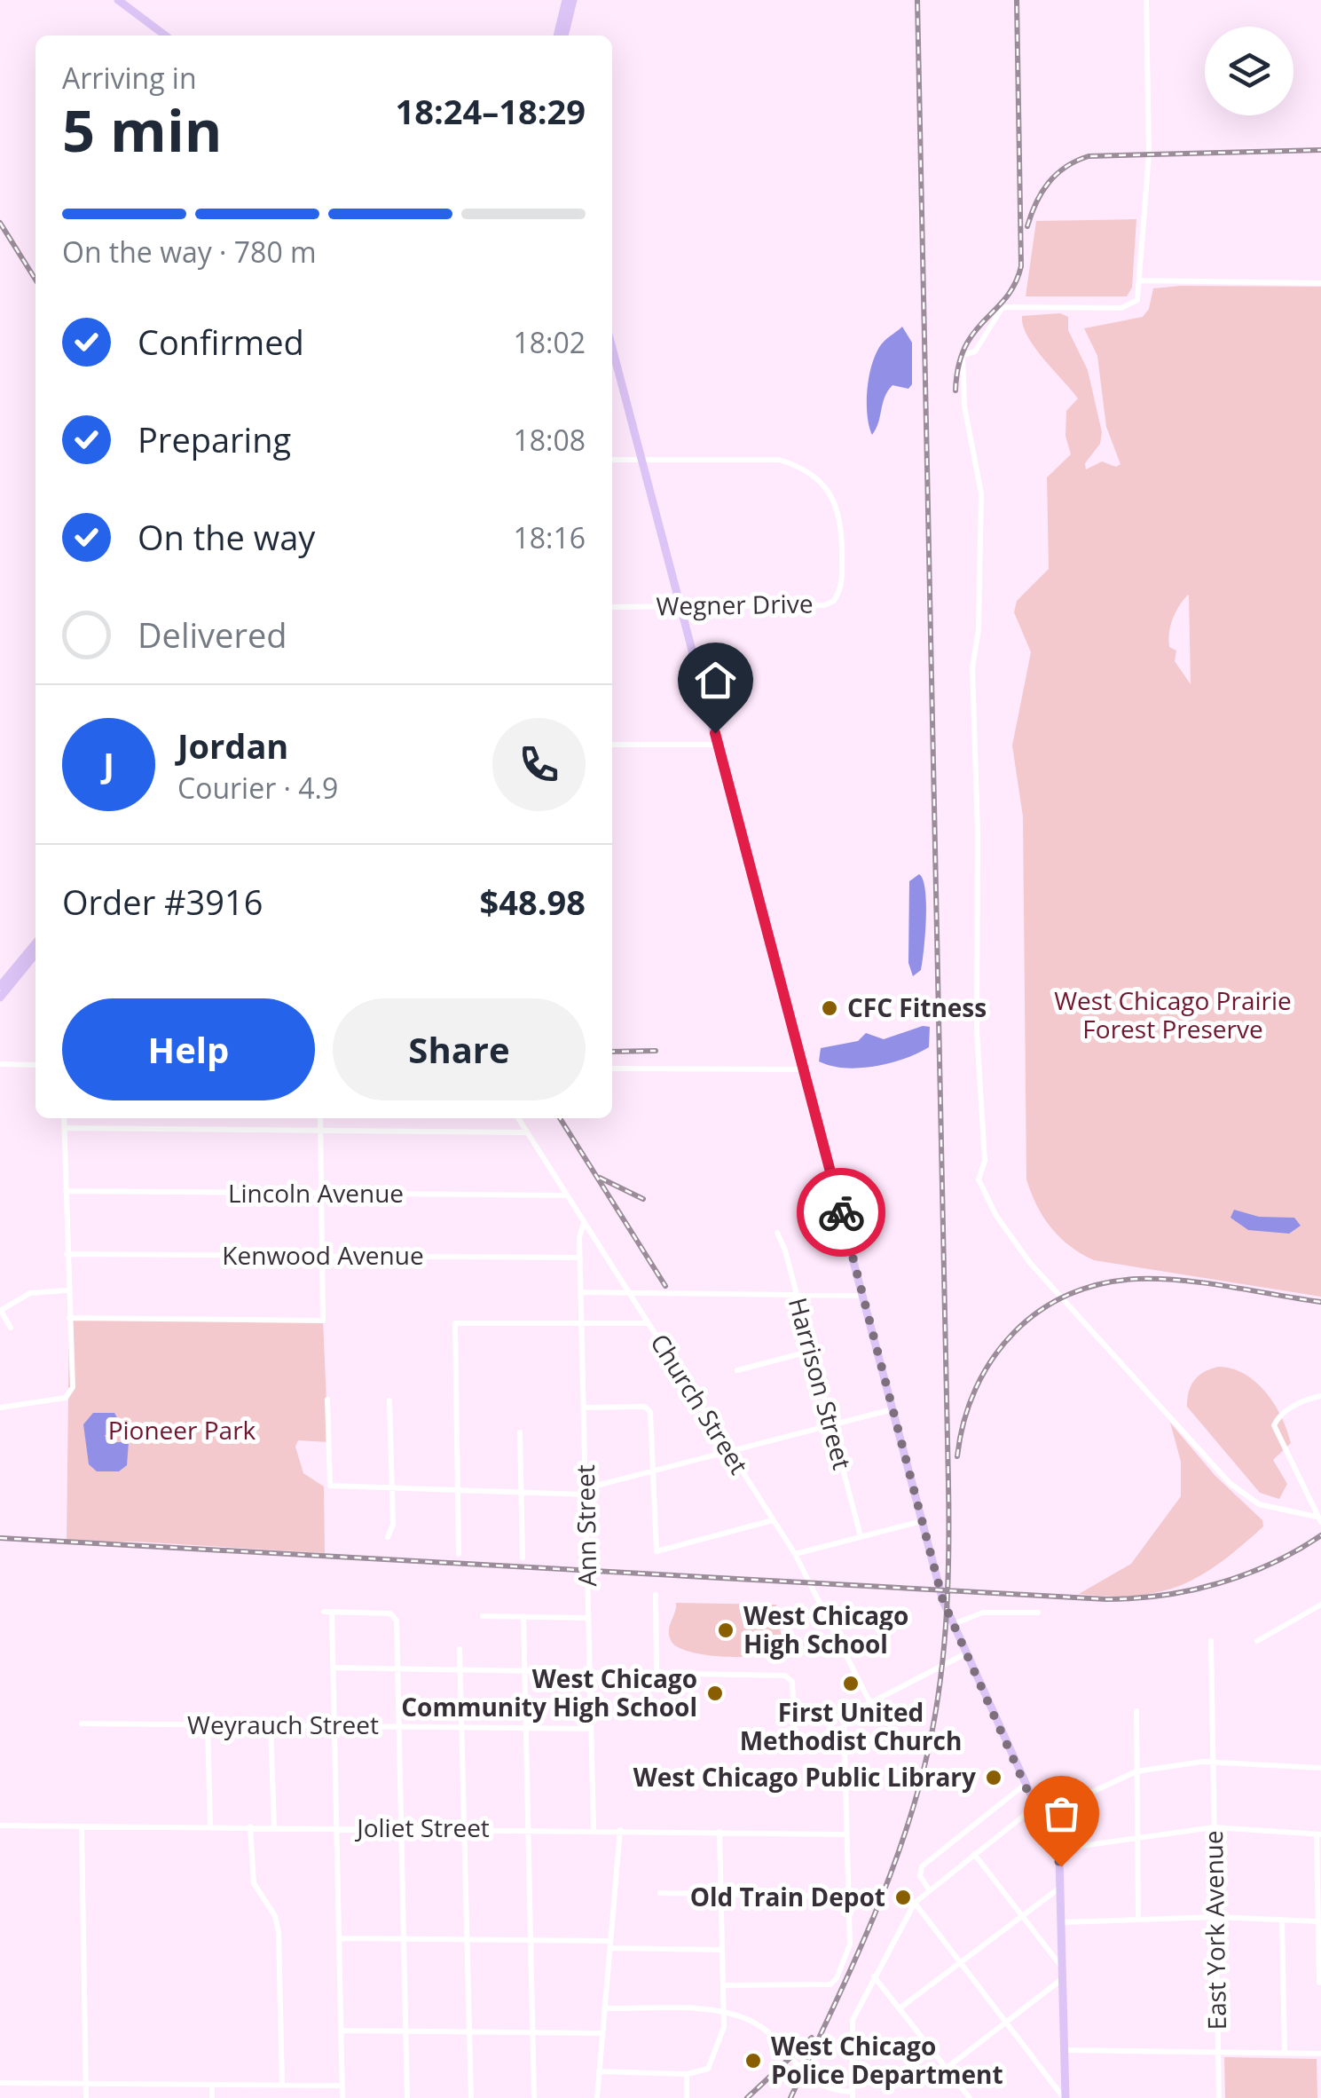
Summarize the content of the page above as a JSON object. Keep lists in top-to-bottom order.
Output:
{
  "streets": {
    "street": [
      "Wegner Drive",
      "Lincoln Avenue",
      "Kenwood Avenue",
      "Harrison Street",
      "Church Street",
      "Ann Street",
      "Weyrauch Street",
      "Joliet Street",
      "East York Avenue"
    ]
  },
  "crossings": [
    ["Lincoln Avenue", "Church Street"],
    ["Kenwood Avenue", "Ann Street"],
    ["Church Street", "Ann Street"],
    ["Ann Street", "Weyrauch Street"],
    ["Ann Street", "Joliet Street"]
  ],
  "parks": ["West Chicago Prairie Forest Preserve", "Pioneer Park"],
  "places": [
    "CFC Fitness",
    "West Chicago High School",
    "First United Methodist Church",
    "West Chicago Community High School",
    "West Chicago Public Library",
    "Old Train Depot",
    "West Chicago Police Department"
  ],
  "page": {
    "heading": ["5 min", "Arriving in", "18:24–18:29"],
    "panel": [
      "Jordan",
      "Courier · 4.9",
      "Order #3916",
      "$48.98"
    ],
    "bar": "On the way · 780 m",
    "list": [
      ["Confirmed", "18:02"],
      ["Preparing", "18:08"],
      ["On the way", "18:16"],
      "Delivered"
    ],
    "round": "J",
    "buttons": ["Help", "Share"]
  }
}
